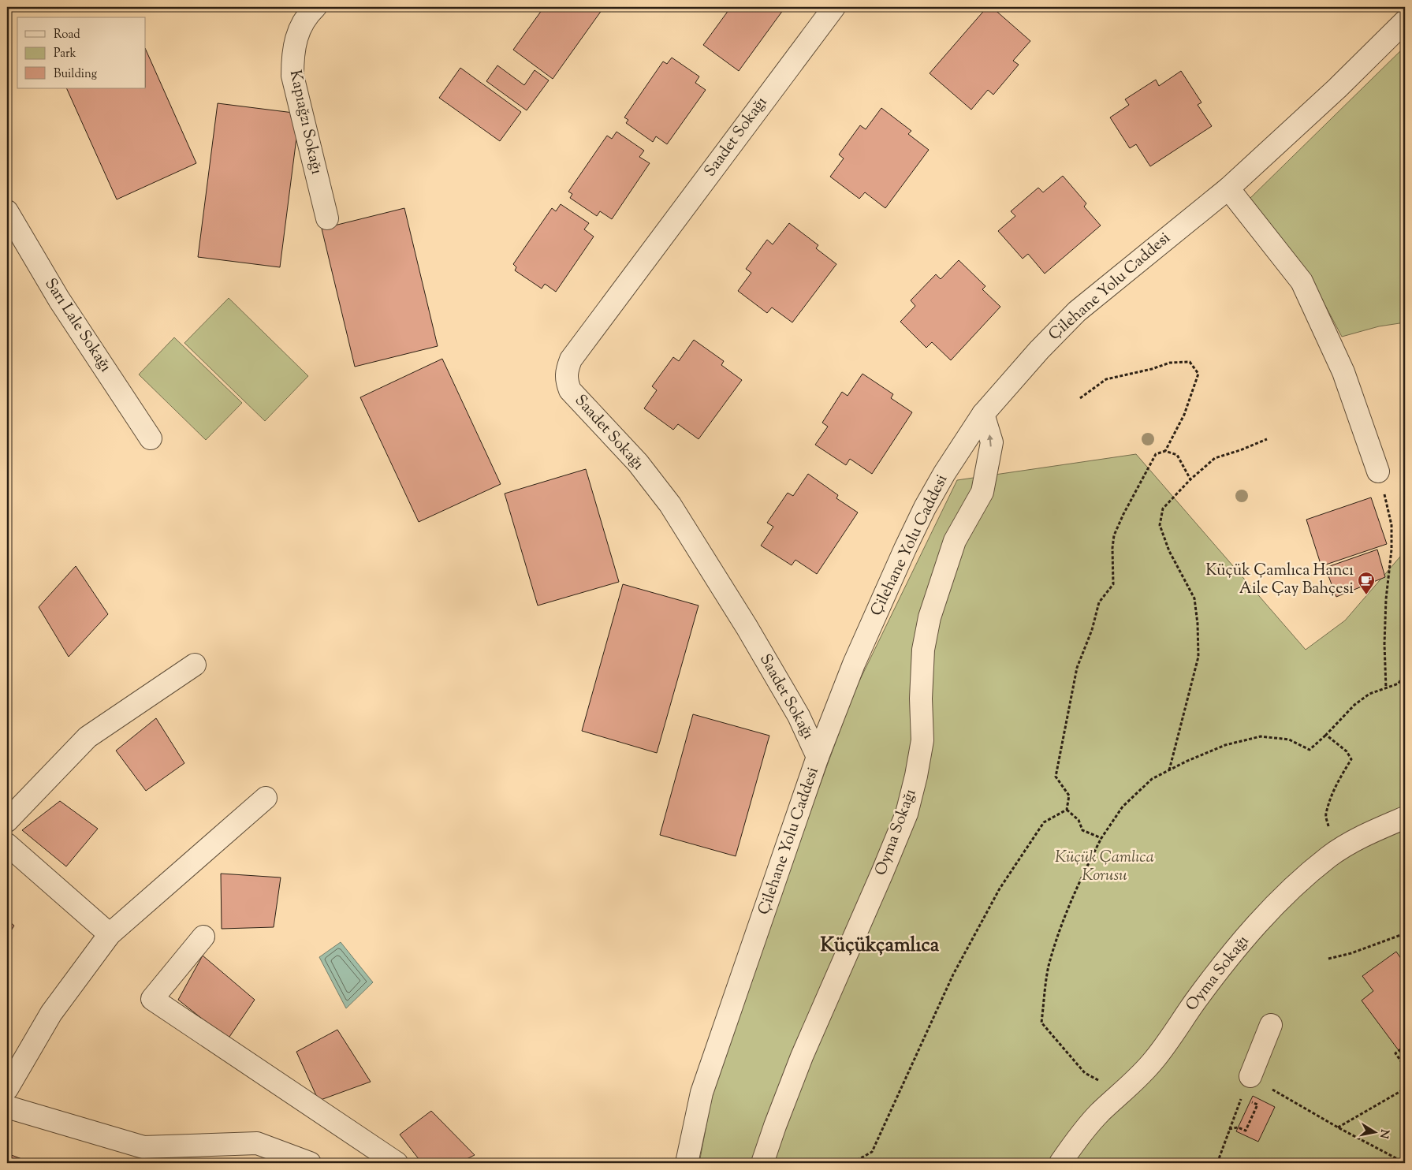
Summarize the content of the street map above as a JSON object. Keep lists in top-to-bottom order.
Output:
{
  "streets": {
    "street": [
      "Kapıağzı Sokağı",
      "Saadet Sokağı",
      "Çilehane Yolu Caddesi",
      "Sarı Lale Sokağı",
      "Oyma Sokağı"
    ]
  },
  "crossings": [
    ["Saadet Sokağı", "Çilehane Yolu Caddesi"],
    ["Çilehane Yolu Caddesi", "Oyma Sokağı"]
  ],
  "districts": ["Küçükçamlıca"],
  "parks": ["Küçük Çamlıca Korusu"],
  "places": {
    "cafe": ["Küçük Çamlıca Hancı Aile Çay Bahçesi"]
  },
  "legend": ["Road", "Park", "Building"],
  "north": "right"
}
